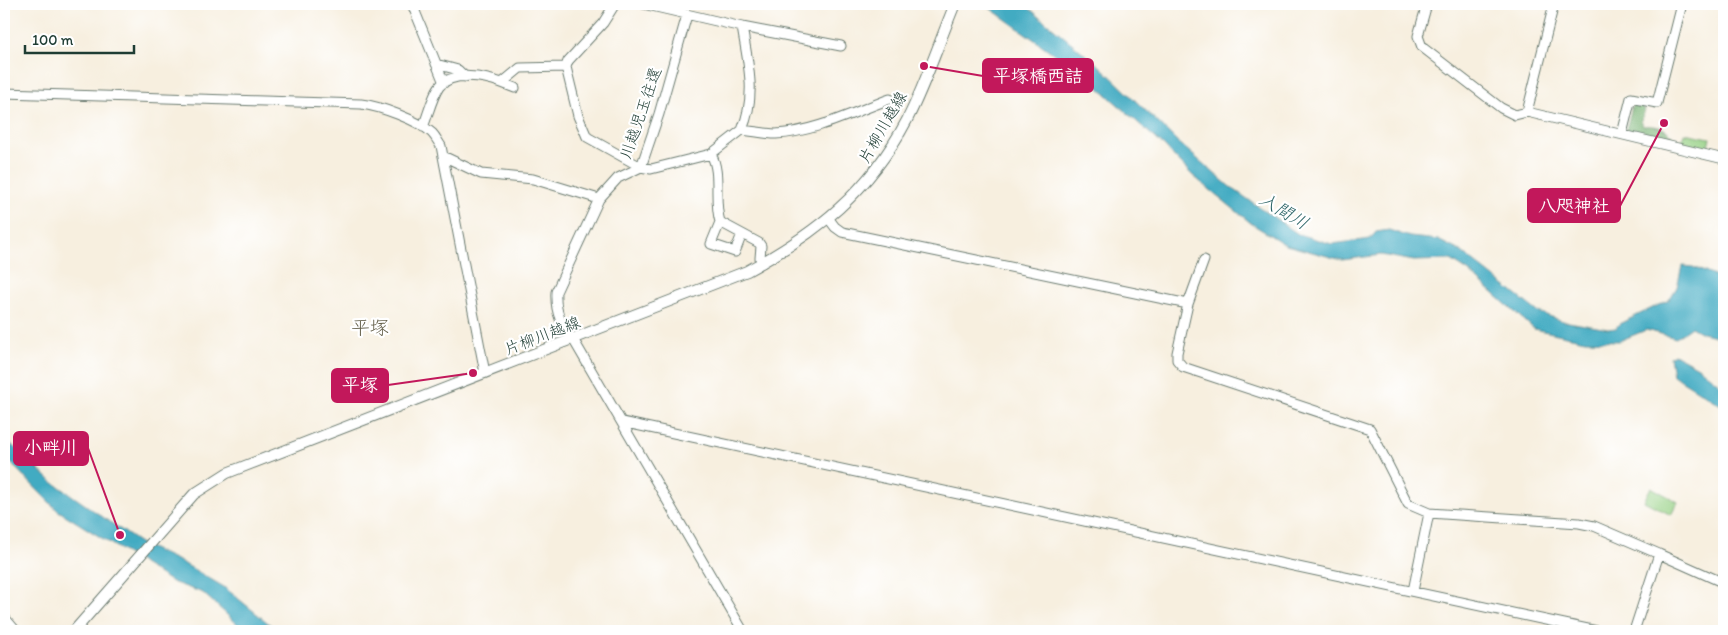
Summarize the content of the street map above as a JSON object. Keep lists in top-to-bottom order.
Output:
{
  "streets": {
    "main road": ["片柳川越線"],
    "street": ["川越児玉往還"]
  },
  "crossings": [
    ["川越児玉往還", "片柳川越線"]
  ],
  "districts": ["平塚"],
  "water": ["入間川"],
  "places": [
    "平塚橋西詰",
    "八咫神社",
    "平塚",
    "小畔川"
  ],
  "scale_bar": "100 m"
}
